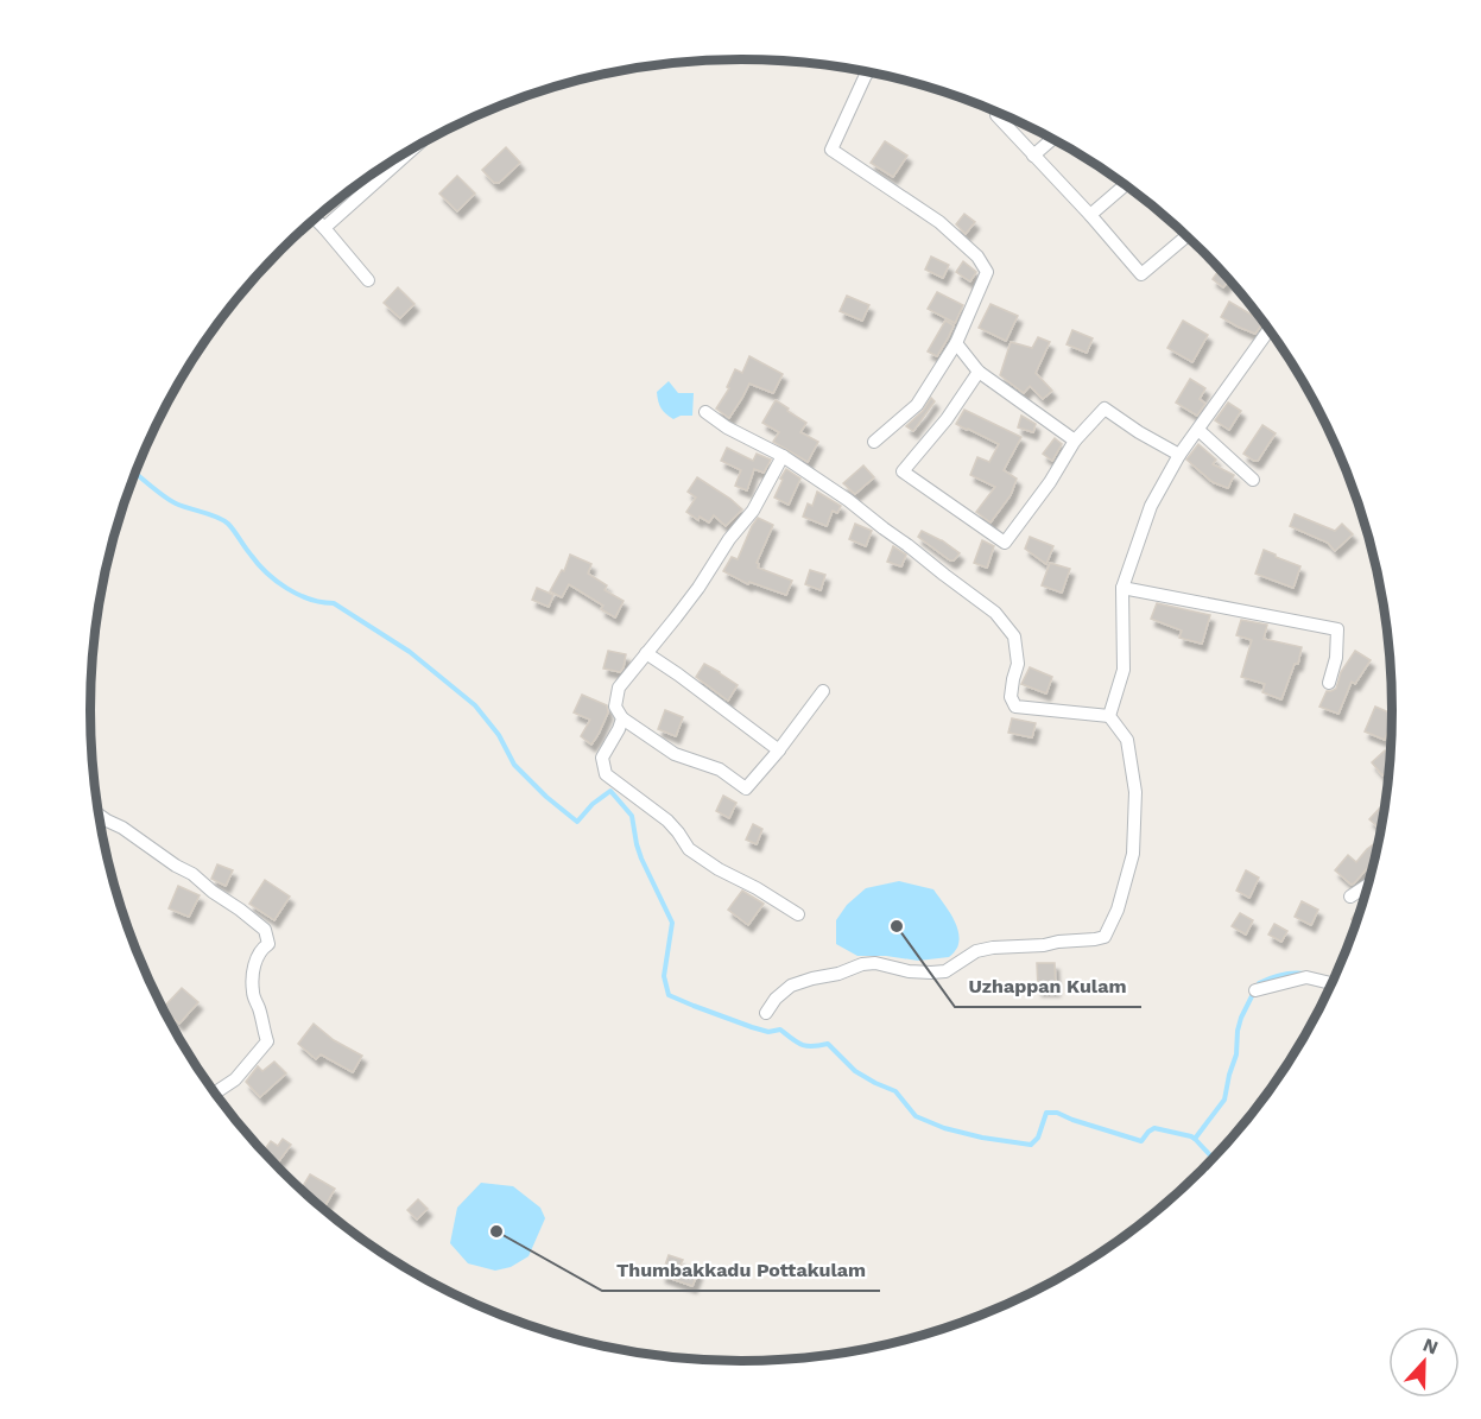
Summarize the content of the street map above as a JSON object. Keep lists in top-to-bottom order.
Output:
{
  "places": ["Uzhappan Kulam", "Thumbakkadu Pottakulam"],
  "north": "top"
}
